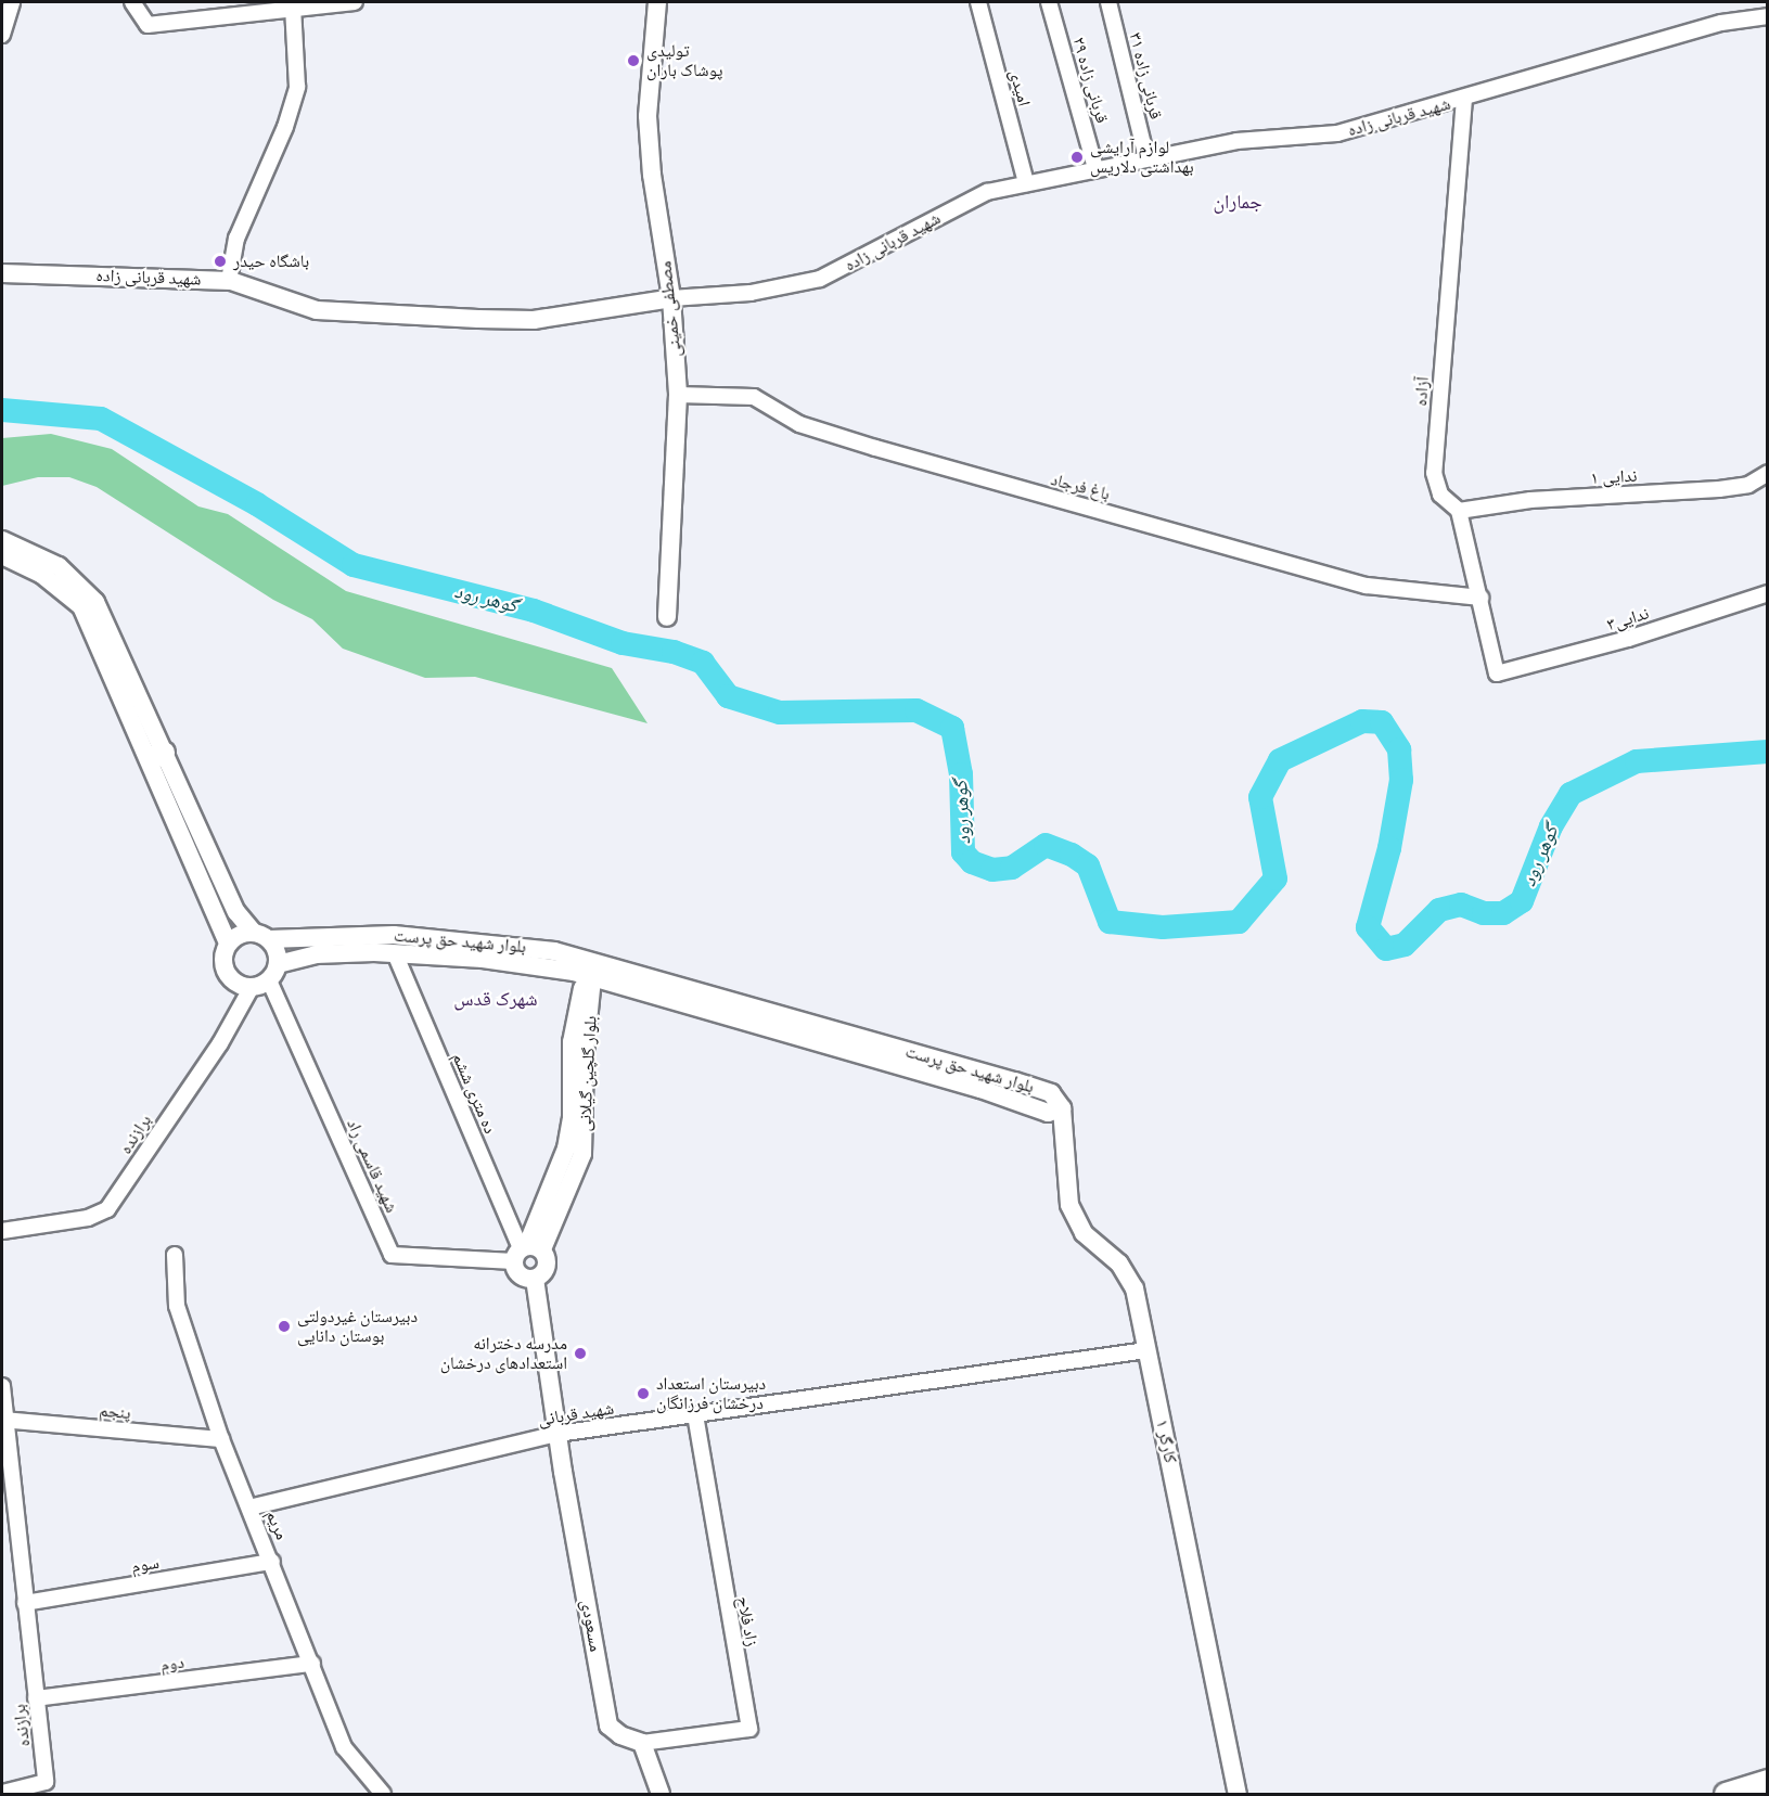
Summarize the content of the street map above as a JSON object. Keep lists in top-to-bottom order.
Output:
{
  "streets": {
    "street": [
      "قربانی زاده ۳۱",
      "قربانی زاده ۲۹",
      "امیدی",
      "شهید قربانی زاده",
      "مصطفی خمینی",
      "آزاده",
      "ندایی ۱",
      "باغ فرجاد",
      "ندایی۳",
      "بلوار شهید حق پرست",
      "بلوار گلچین گیلانی",
      "ده متری ششم",
      "برازنده",
      "شهید قاسمی راد",
      "پنجم",
      "شهید قربانی",
      "کارگر ۱",
      "مریم",
      "سوم",
      "زاد فلاح",
      "مسعودی",
      "دوم"
    ]
  },
  "crossings": [
    ["قربانی زاده ۳۱", "شهید قربانی زاده"],
    ["قربانی زاده ۲۹", "شهید قربانی زاده"],
    ["امیدی", "شهید قربانی زاده"],
    ["شهید قربانی زاده", "مصطفی خمینی"],
    ["شهید قربانی زاده", "آزاده"],
    ["مصطفی خمینی", "باغ فرجاد"],
    ["آزاده", "ندایی ۱"],
    ["آزاده", "باغ فرجاد"],
    ["آزاده", "ندایی۳"],
    ["بلوار شهید حق پرست", "بلوار گلچین گیلانی"],
    ["بلوار شهید حق پرست", "ده متری ششم"],
    ["بلوار شهید حق پرست", "برازنده"],
    ["بلوار شهید حق پرست", "شهید قاسمی راد"],
    ["بلوار شهید حق پرست", "کارگر ۱"],
    ["بلوار گلچین گیلانی", "ده متری ششم"],
    ["بلوار گلچین گیلانی", "شهید قاسمی راد"],
    ["ده متری ششم", "شهید قاسمی راد"],
    ["برازنده", "شهید قاسمی راد"],
    ["برازنده", "پنجم"],
    ["برازنده", "سوم"],
    ["برازنده", "دوم"],
    ["پنجم", "مریم"],
    ["شهید قربانی", "کارگر ۱"],
    ["شهید قربانی", "مریم"],
    ["شهید قربانی", "زاد فلاح"],
    ["شهید قربانی", "مسعودی"],
    ["مریم", "سوم"],
    ["مریم", "دوم"],
    ["زاد فلاح", "مسعودی"]
  ],
  "districts": ["جماران", "شهرک قدس"],
  "water": ["گوهر رود"],
  "places": [
    "تولیدی پوشاک باران",
    "لوازم آرایشی بهداشتی دلاریس",
    "باشگاه حیدر",
    "دبیرستان غیردولتی بوستان دانایی",
    "مدرسه دخترانه استعدادهای درخشان",
    "دبیرستان استعداد درخشان فرزانگان"
  ]
}
